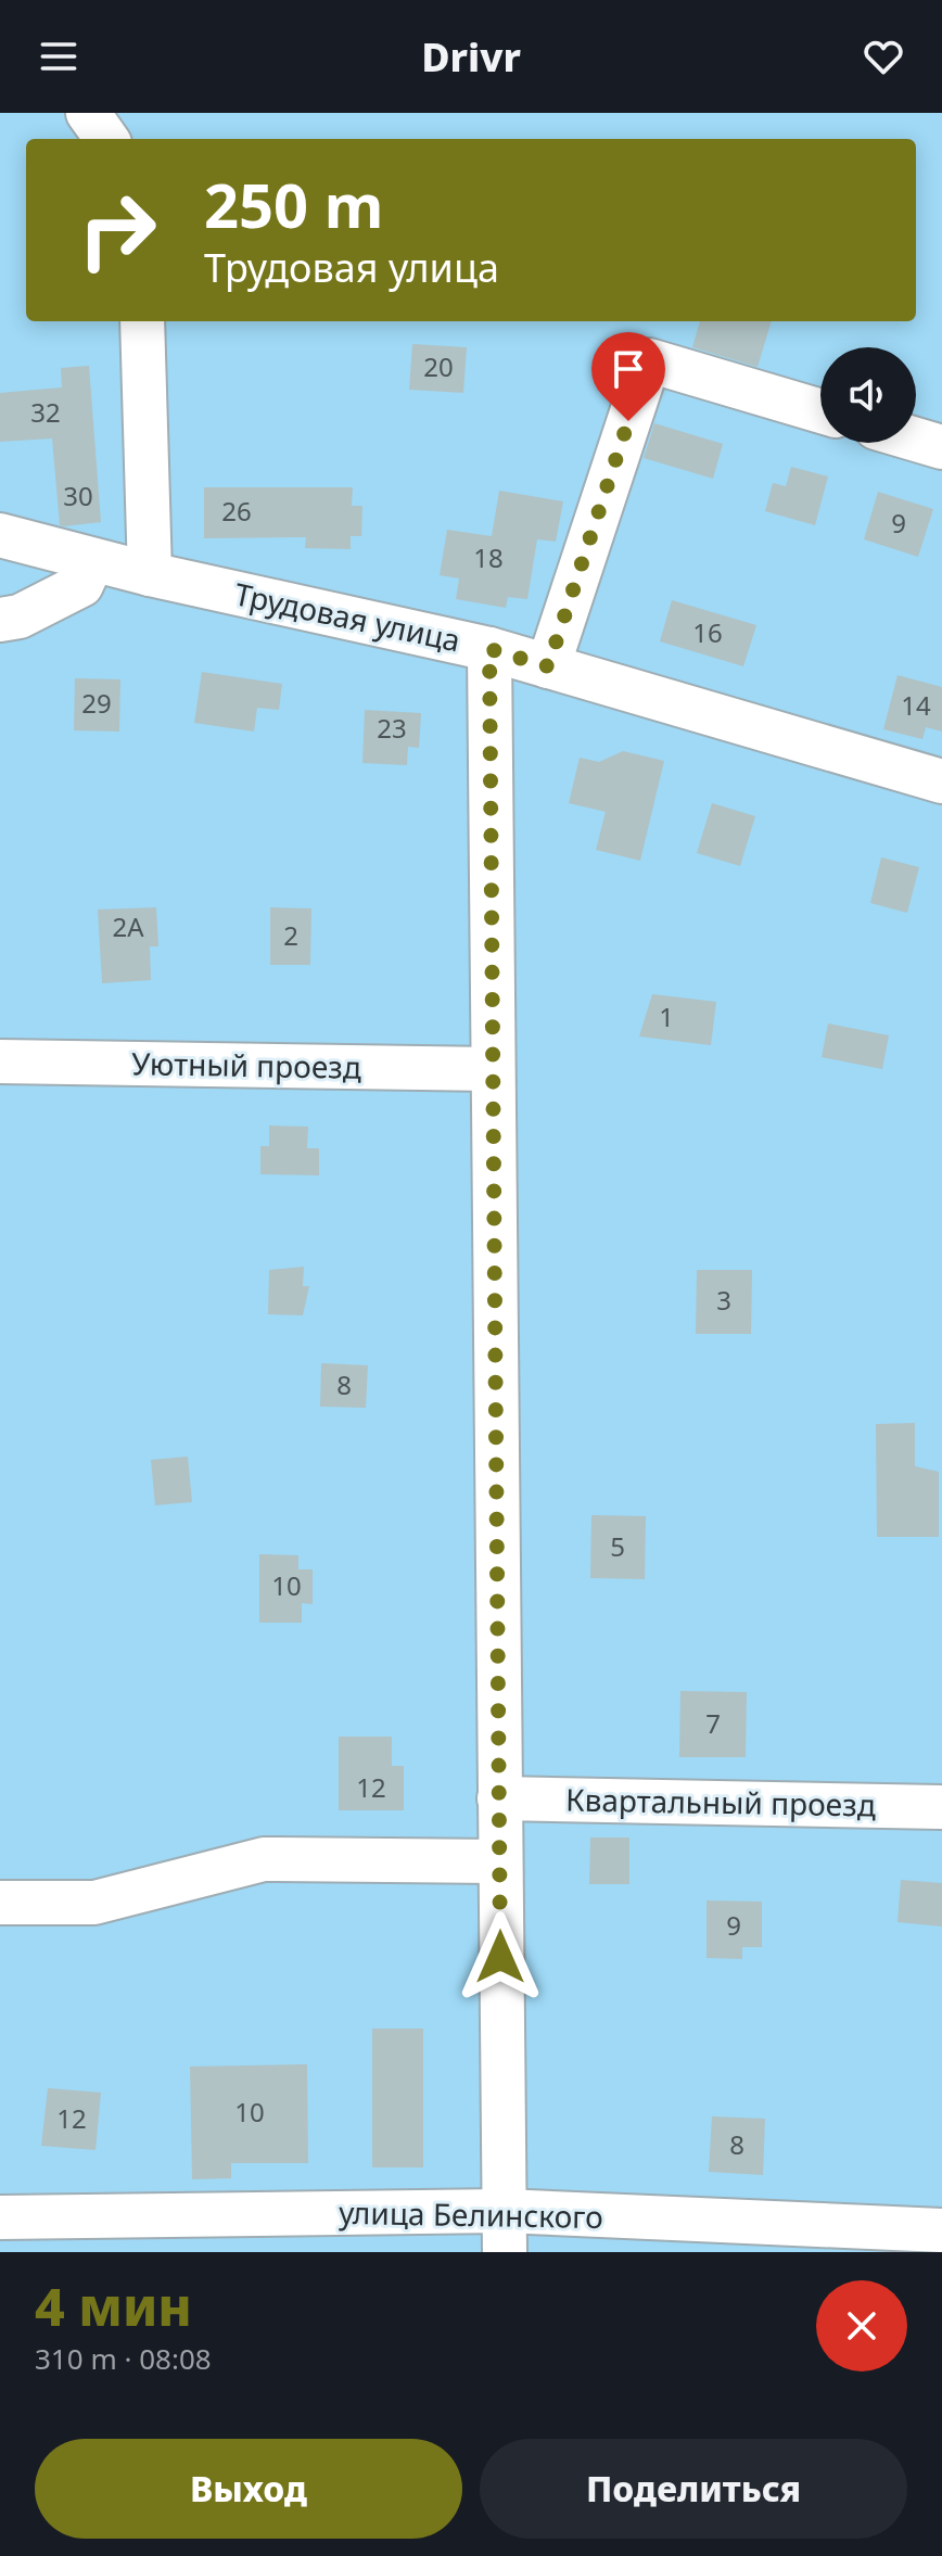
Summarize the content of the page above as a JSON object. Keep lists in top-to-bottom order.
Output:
{
  "streets": {
    "street": [
      "Трудовая улица",
      "Уютный проезд",
      "Квартальный проезд",
      "улица Белинского"
    ]
  },
  "house_numbers": [
    "20",
    "32",
    "30",
    "26",
    "9",
    "18",
    "16",
    "29",
    "14",
    "23",
    "2А",
    "2",
    "1",
    "3",
    "8",
    "5",
    "10",
    "7",
    "12",
    "9",
    "10",
    "12",
    "8"
  ],
  "page": {
    "header": "Drivr",
    "turn": ["250 m", "Трудовая улица"],
    "heading": ["4 мин", "310 m · 08:08"],
    "buttons": ["Выход", "Поделиться"]
  }
}
